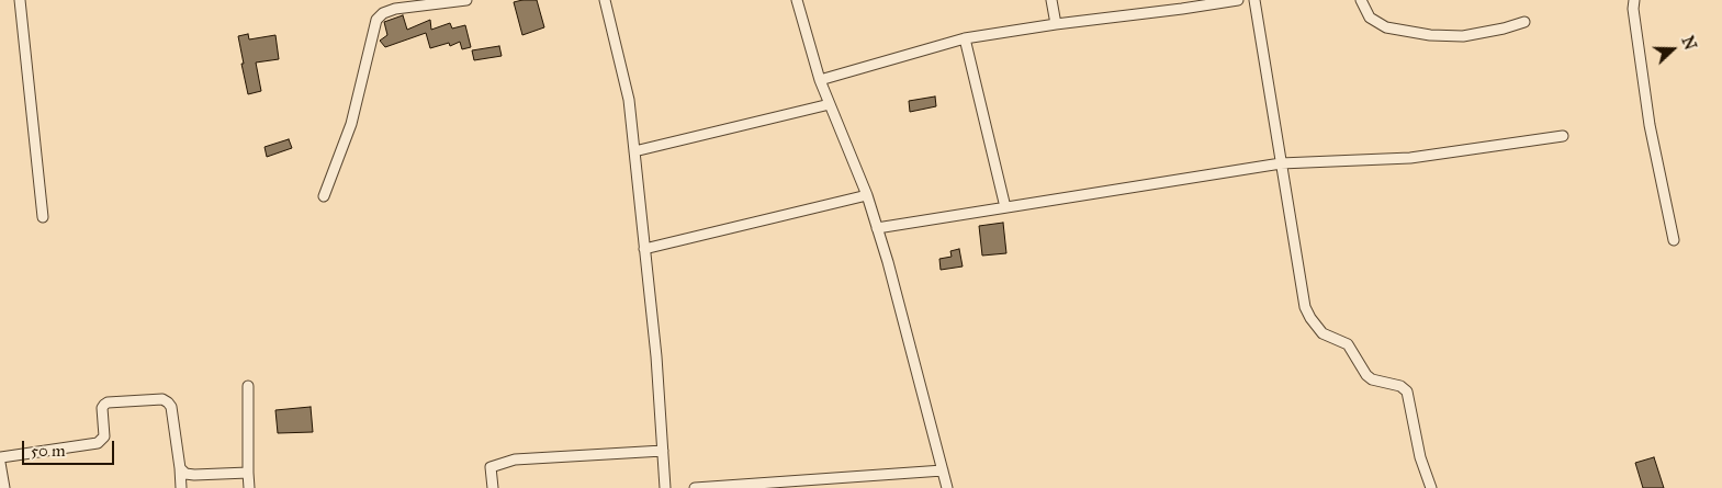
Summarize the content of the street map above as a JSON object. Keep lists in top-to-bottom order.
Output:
{
  "scale_bar": "50 m",
  "north": "right"
}
